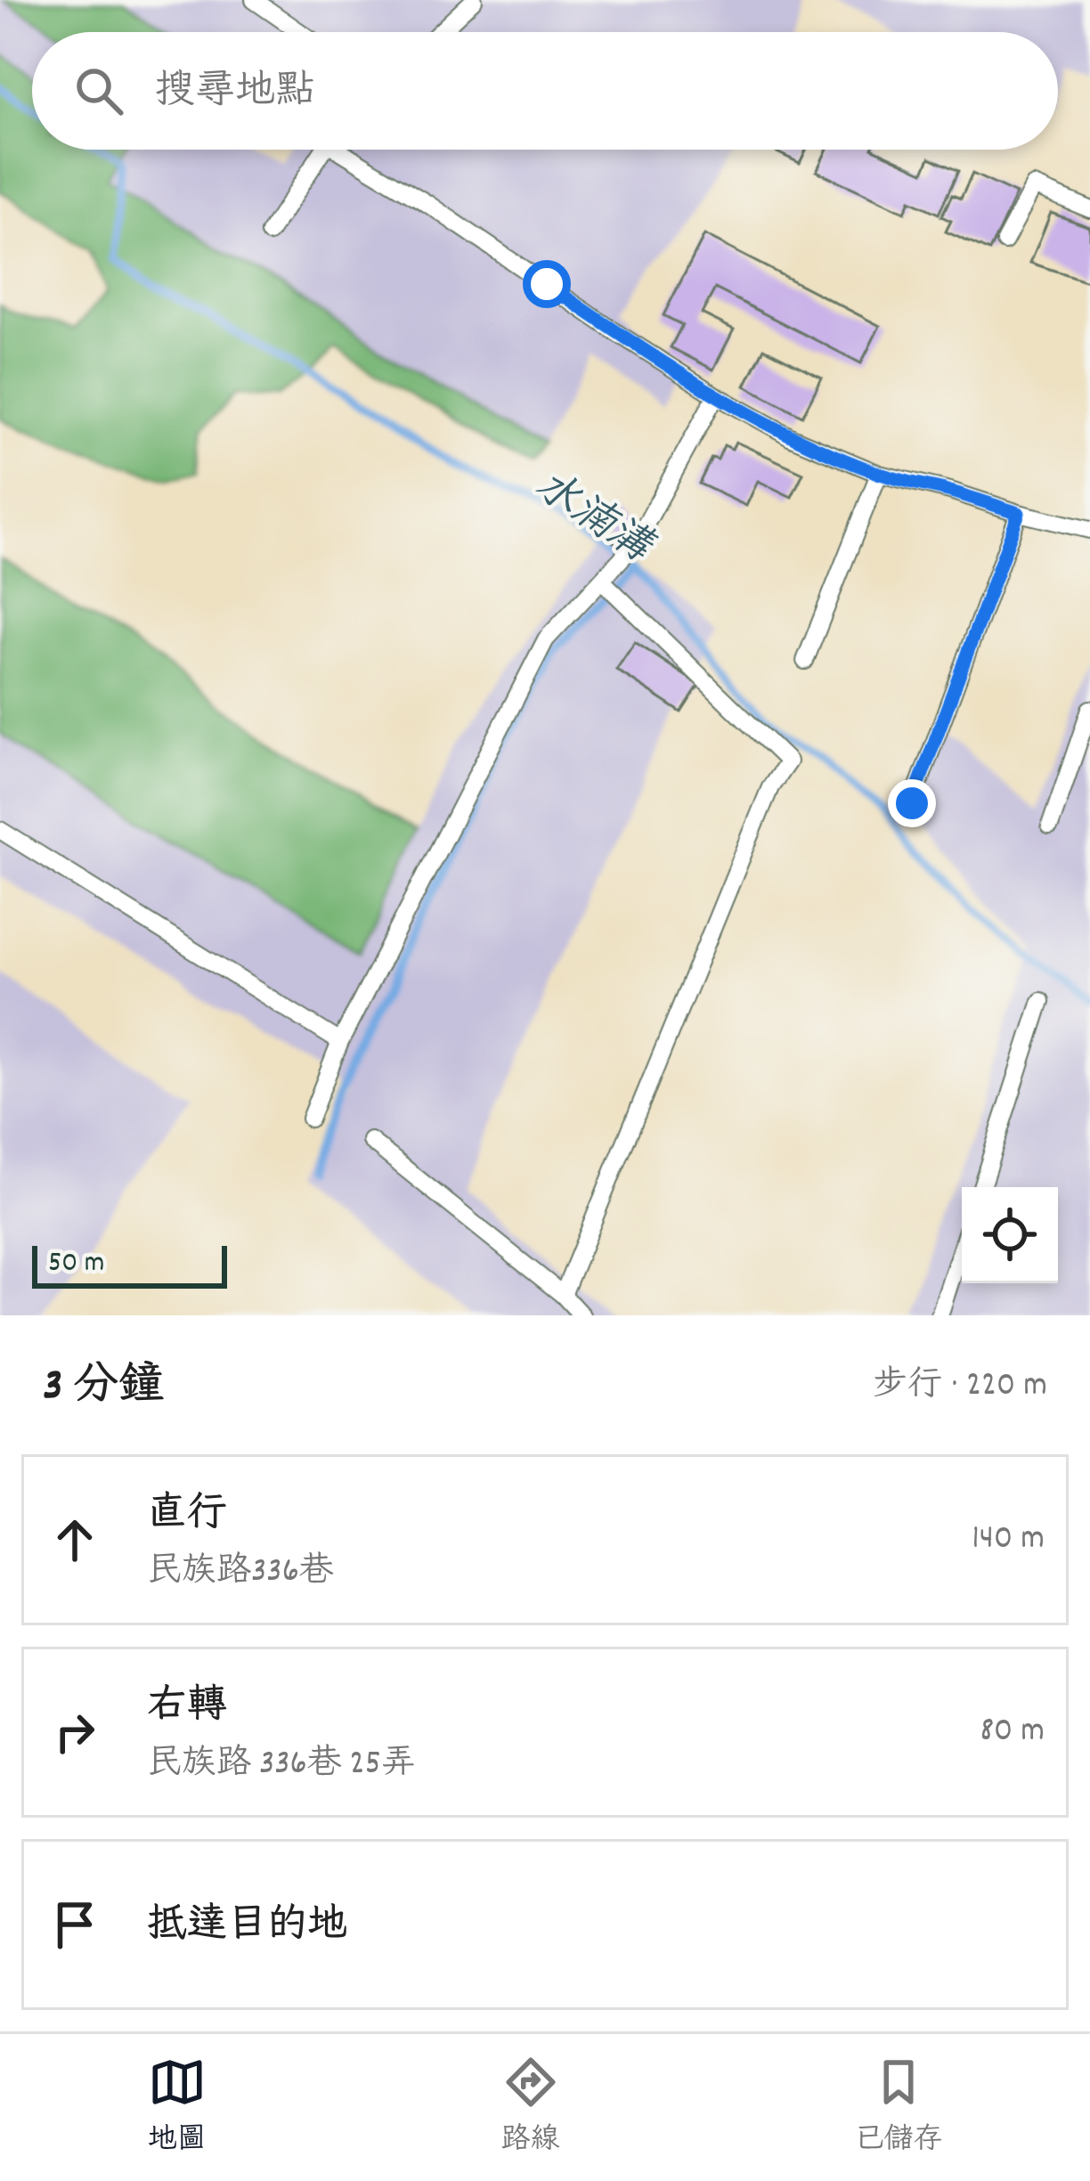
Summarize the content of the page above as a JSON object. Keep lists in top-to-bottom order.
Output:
{
  "water": ["水湳溝"],
  "scale_bar": "50 m",
  "page": {
    "search": "搜尋地點",
    "scale": "50 m",
    "heading": ["3 分鐘", "步行 · 220 m"],
    "list": [
      ["直行", "民族路336巷", "140 m"],
      ["右轉", "民族路 336巷 25弄", "80 m"],
      "抵達目的地"
    ],
    "nav": ["地圖", "路線", "已儲存"]
  }
}
